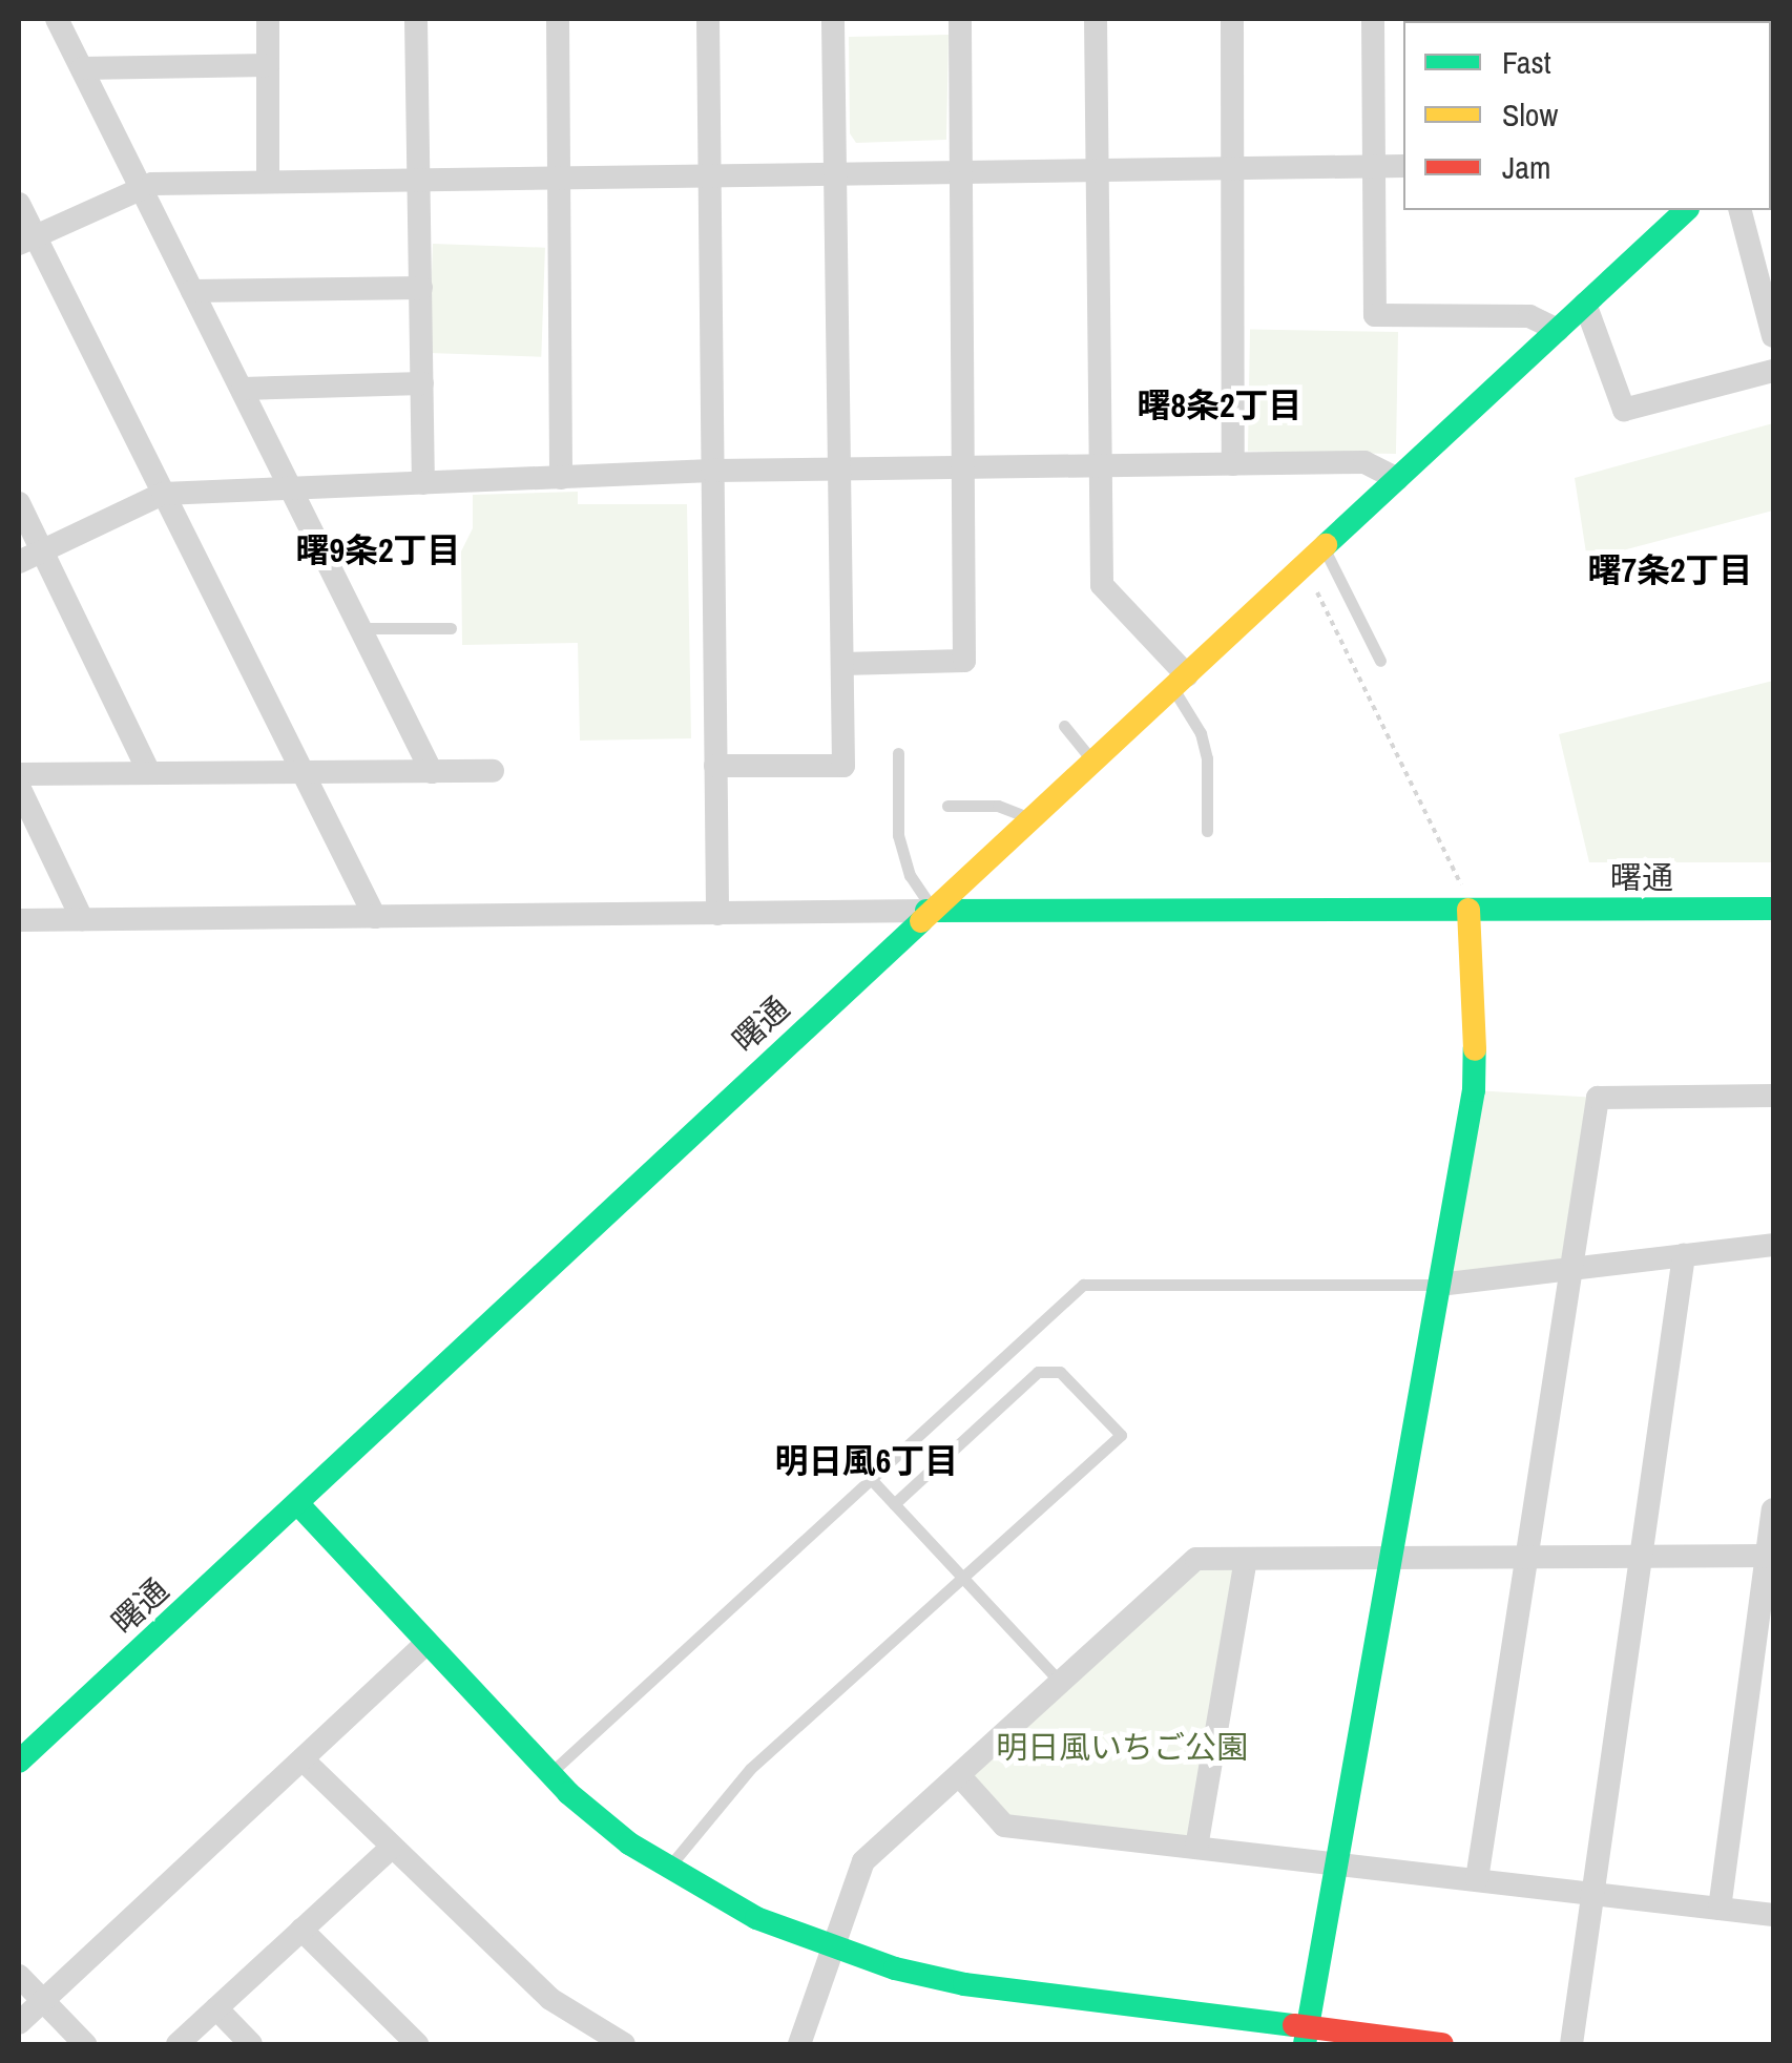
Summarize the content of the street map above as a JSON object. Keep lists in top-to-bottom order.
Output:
{
  "streets": {
    "street": ["曙通"]
  },
  "districts": [
    "曙8条2丁目",
    "曙9条2丁目",
    "曙7条2丁目",
    "明日風6丁目"
  ],
  "parks": ["明日風いちご公園"],
  "legend": ["Fast", "Slow", "Jam"]
}
